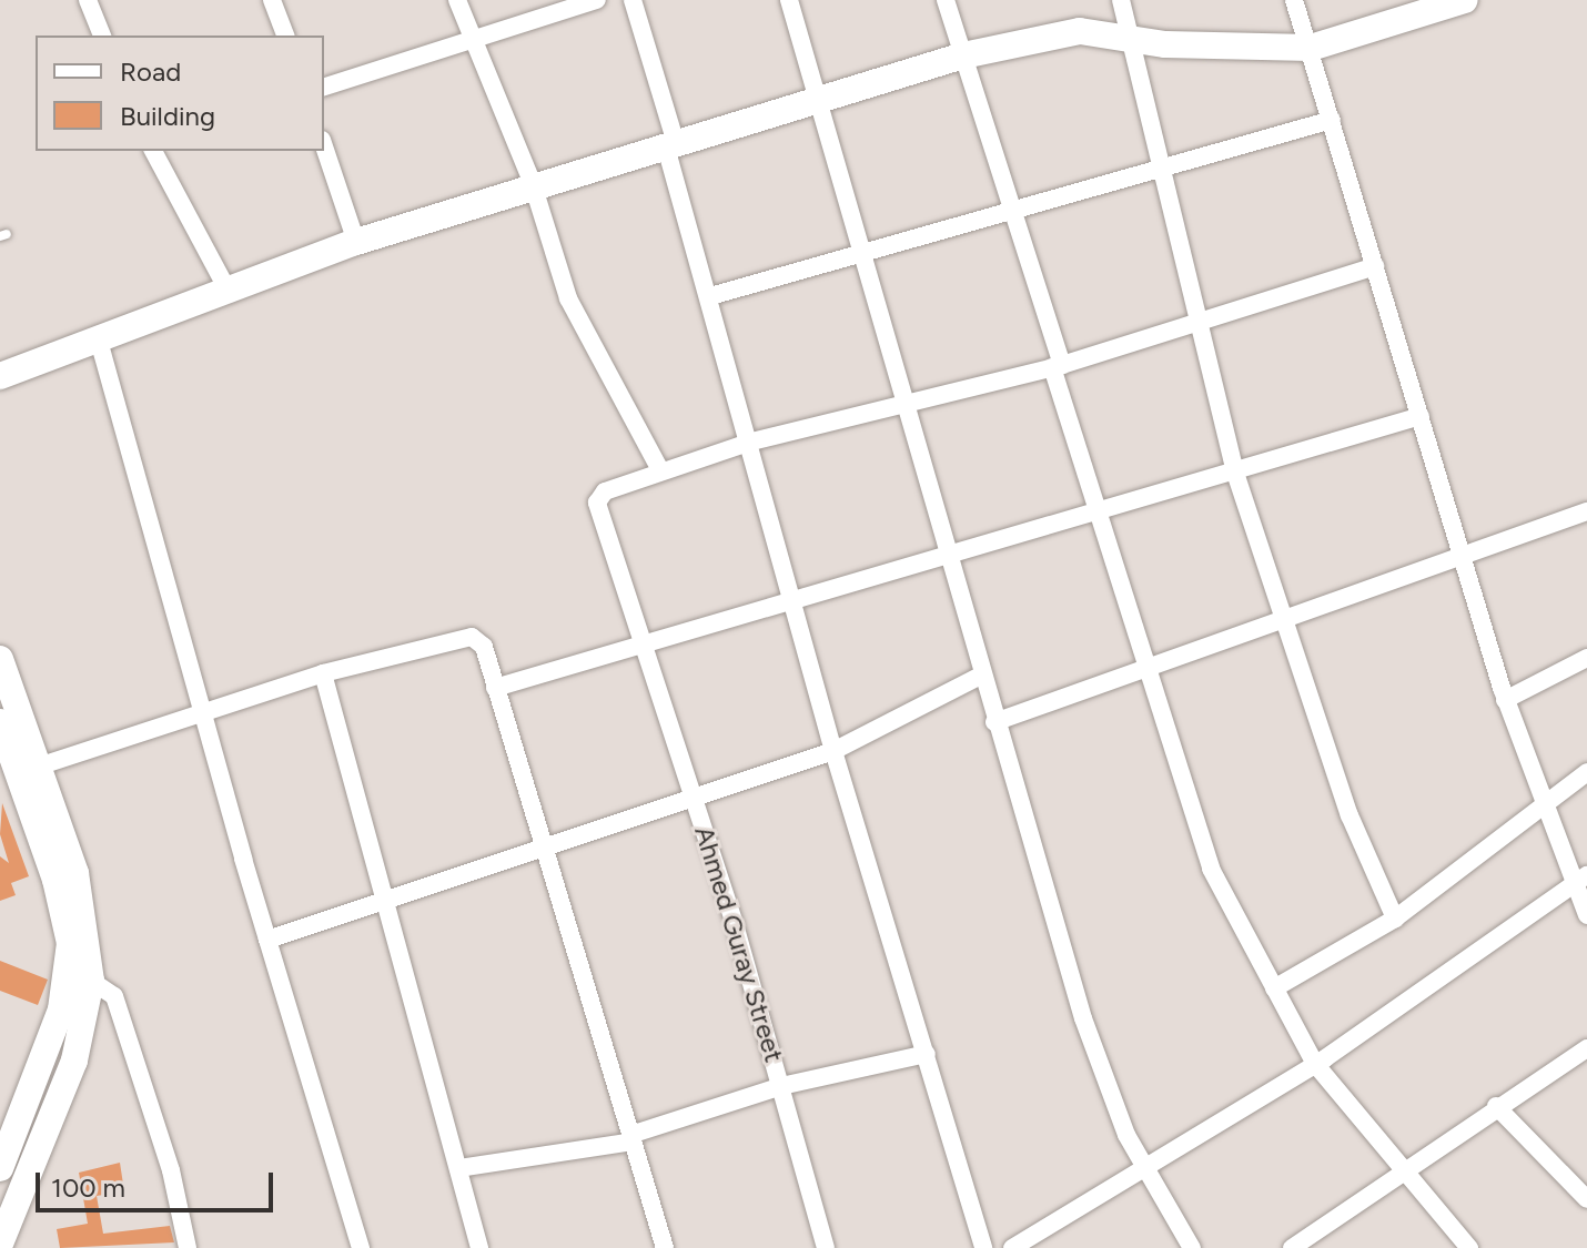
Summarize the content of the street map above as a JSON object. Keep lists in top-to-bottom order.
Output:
{
  "streets": {
    "street": ["Ahmed Guray Street"]
  },
  "legend": ["Road", "Building"],
  "scale_bar": "100 m"
}
